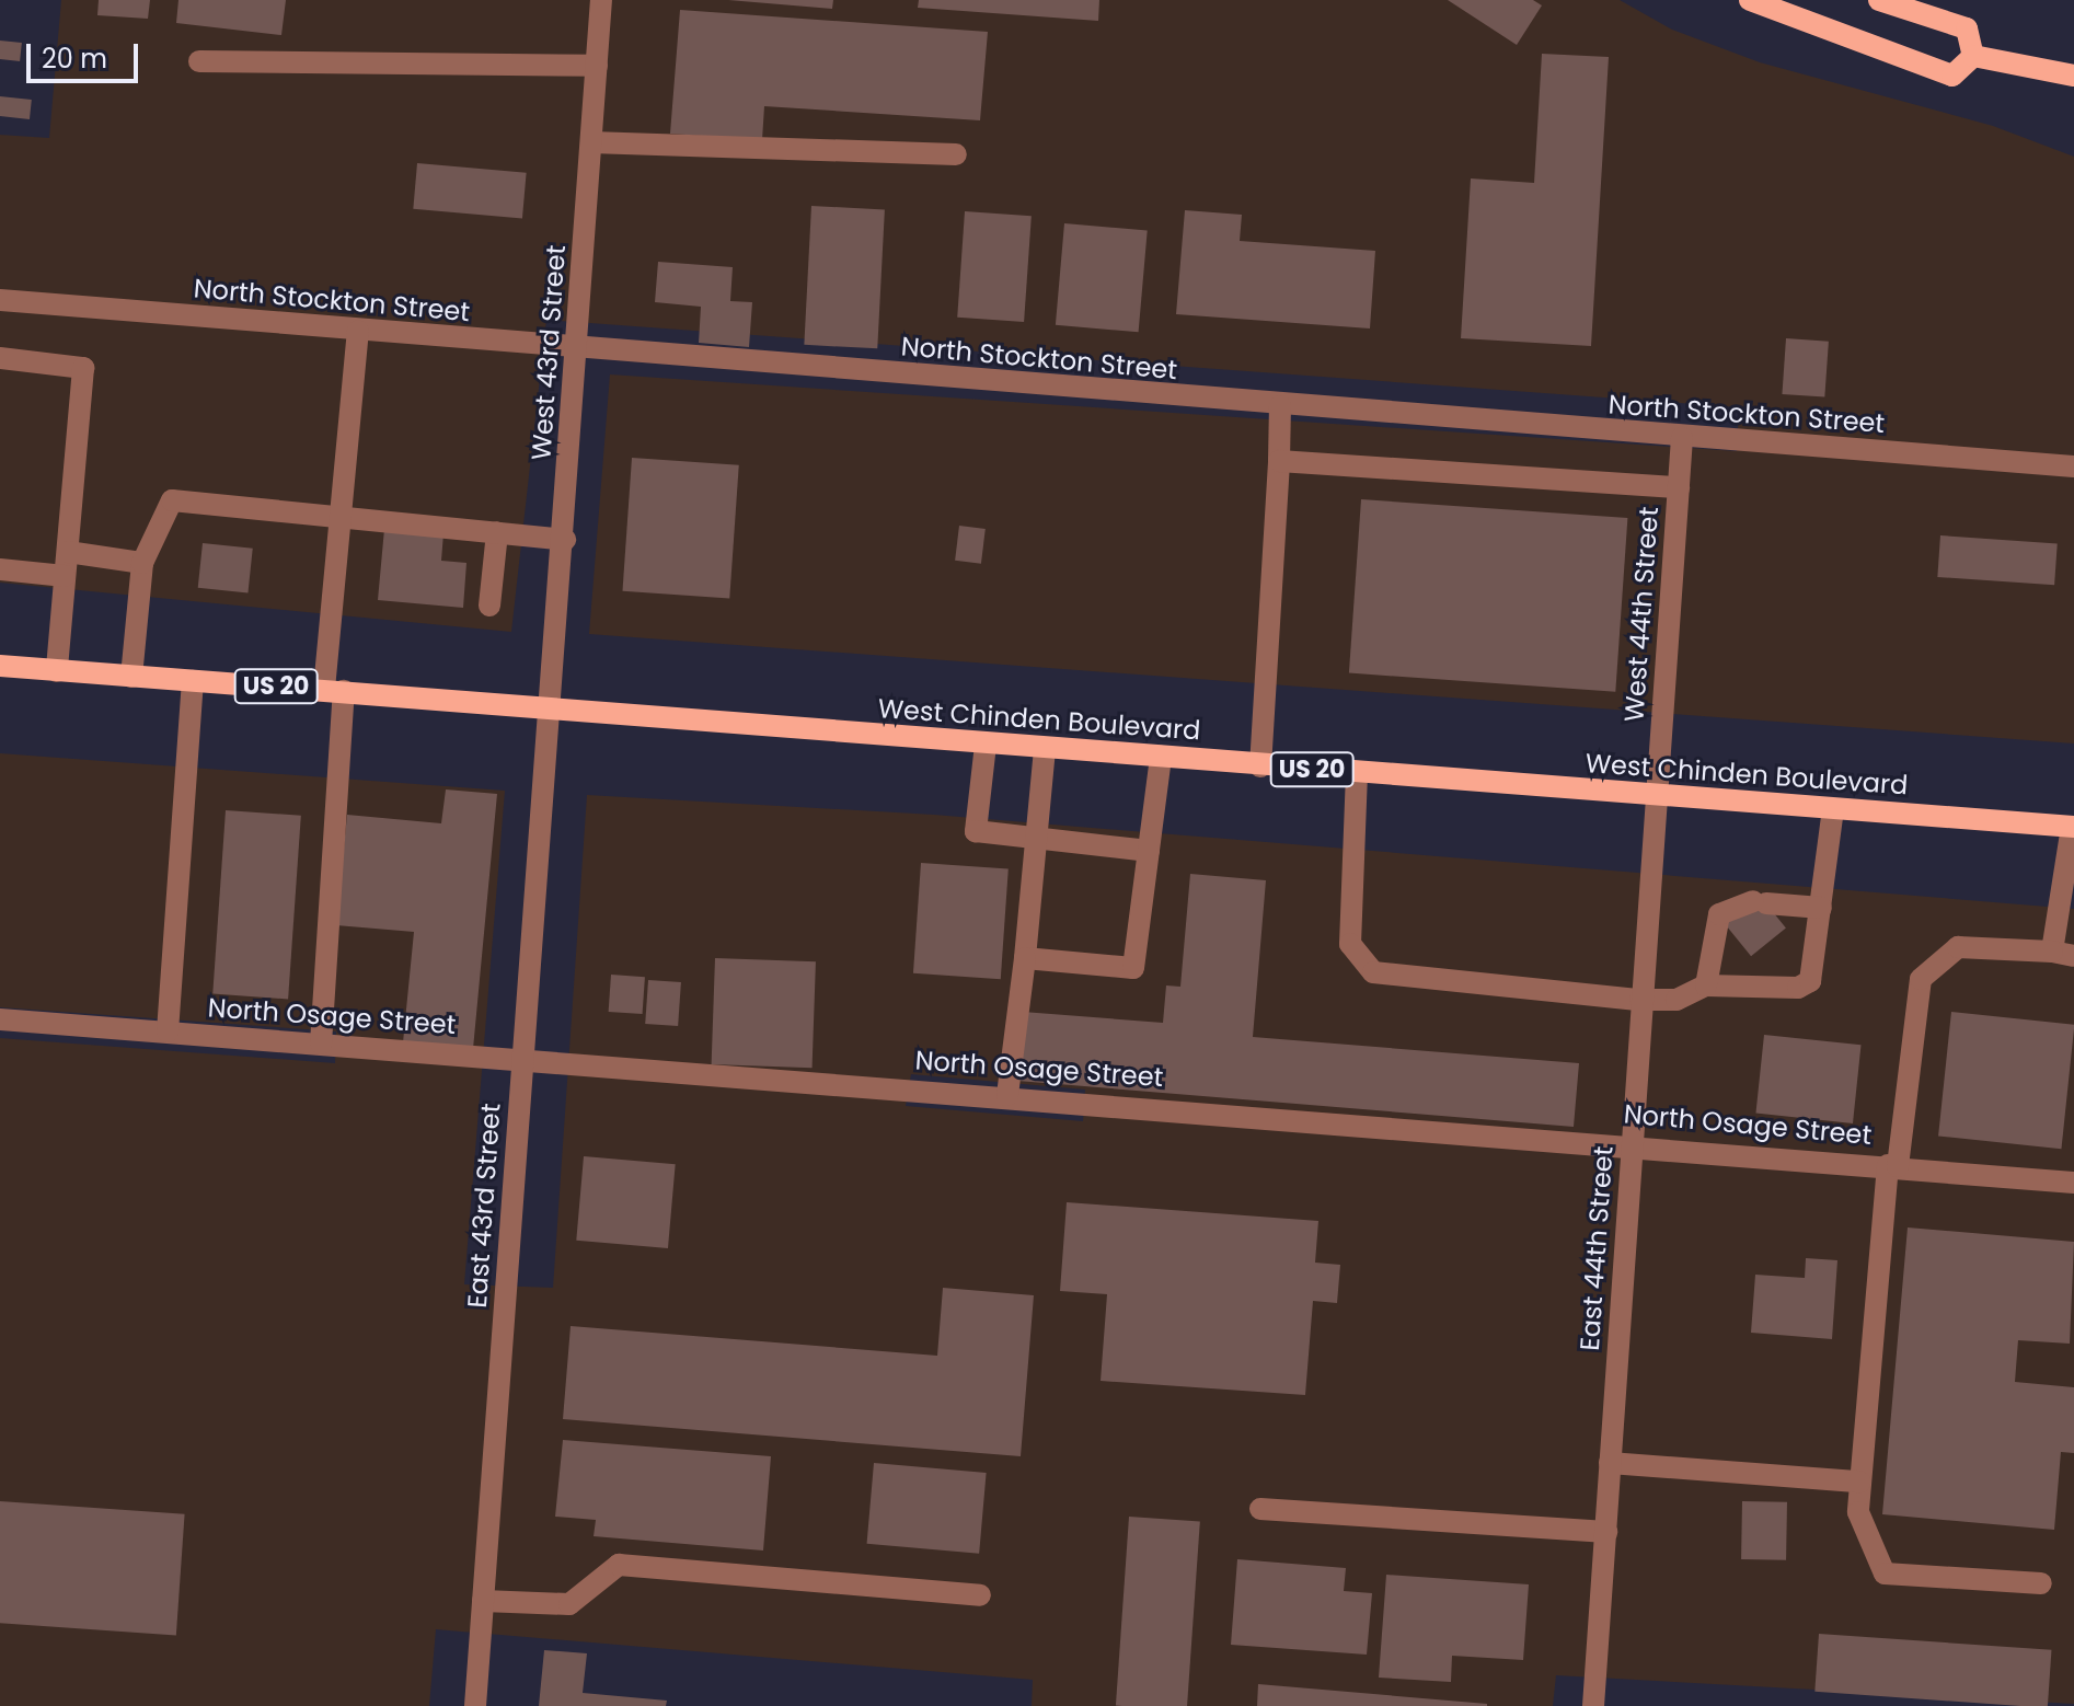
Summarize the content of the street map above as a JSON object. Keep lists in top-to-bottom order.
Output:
{
  "streets": {
    "main road": ["US 20", "West Chinden Boulevard"],
    "street": [
      "North Stockton Street",
      "West 43rd Street",
      "West 44th Street",
      "North Osage Street",
      "East 43rd Street",
      "East 44th Street"
    ]
  },
  "crossings": [
    ["North Stockton Street", "West 43rd Street"],
    ["North Stockton Street", "West 44th Street"],
    ["West 43rd Street", "West Chinden Boulevard"],
    ["West 43rd Street", "East 43rd Street"],
    ["West 44th Street", "West Chinden Boulevard"],
    ["West 44th Street", "East 44th Street"],
    ["West Chinden Boulevard", "East 43rd Street"],
    ["West Chinden Boulevard", "East 44th Street"],
    ["North Osage Street", "East 43rd Street"],
    ["North Osage Street", "East 44th Street"]
  ],
  "scale_bar": "20 m"
}
